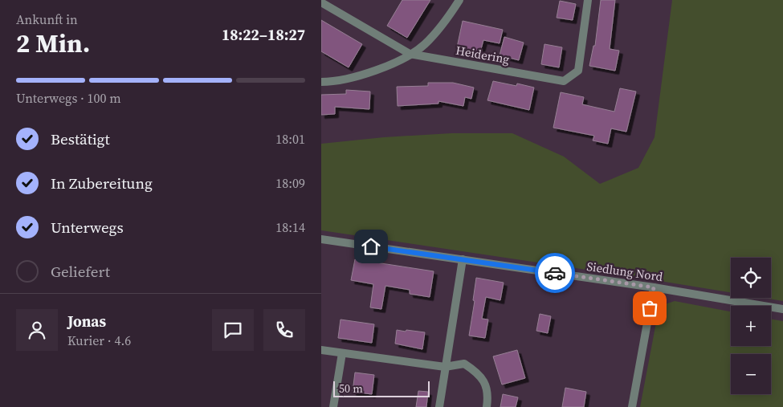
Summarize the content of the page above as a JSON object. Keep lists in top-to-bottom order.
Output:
{
  "streets": {
    "street": ["Heidering", "Siedlung Nord"]
  },
  "scale_bar": "50 m",
  "page": {
    "heading": ["2 Min.", "Ankunft in", "18:22–18:27"],
    "panel": ["Jonas", "Kurier · 4.6"],
    "bar": "Unterwegs · 100 m",
    "list": [
      ["Bestätigt", "18:01"],
      ["In Zubereitung", "18:09"],
      ["Unterwegs", "18:14"],
      "Geliefert"
    ],
    "map_buttons": ["+", "−"],
    "scale": "50 m"
  }
}
